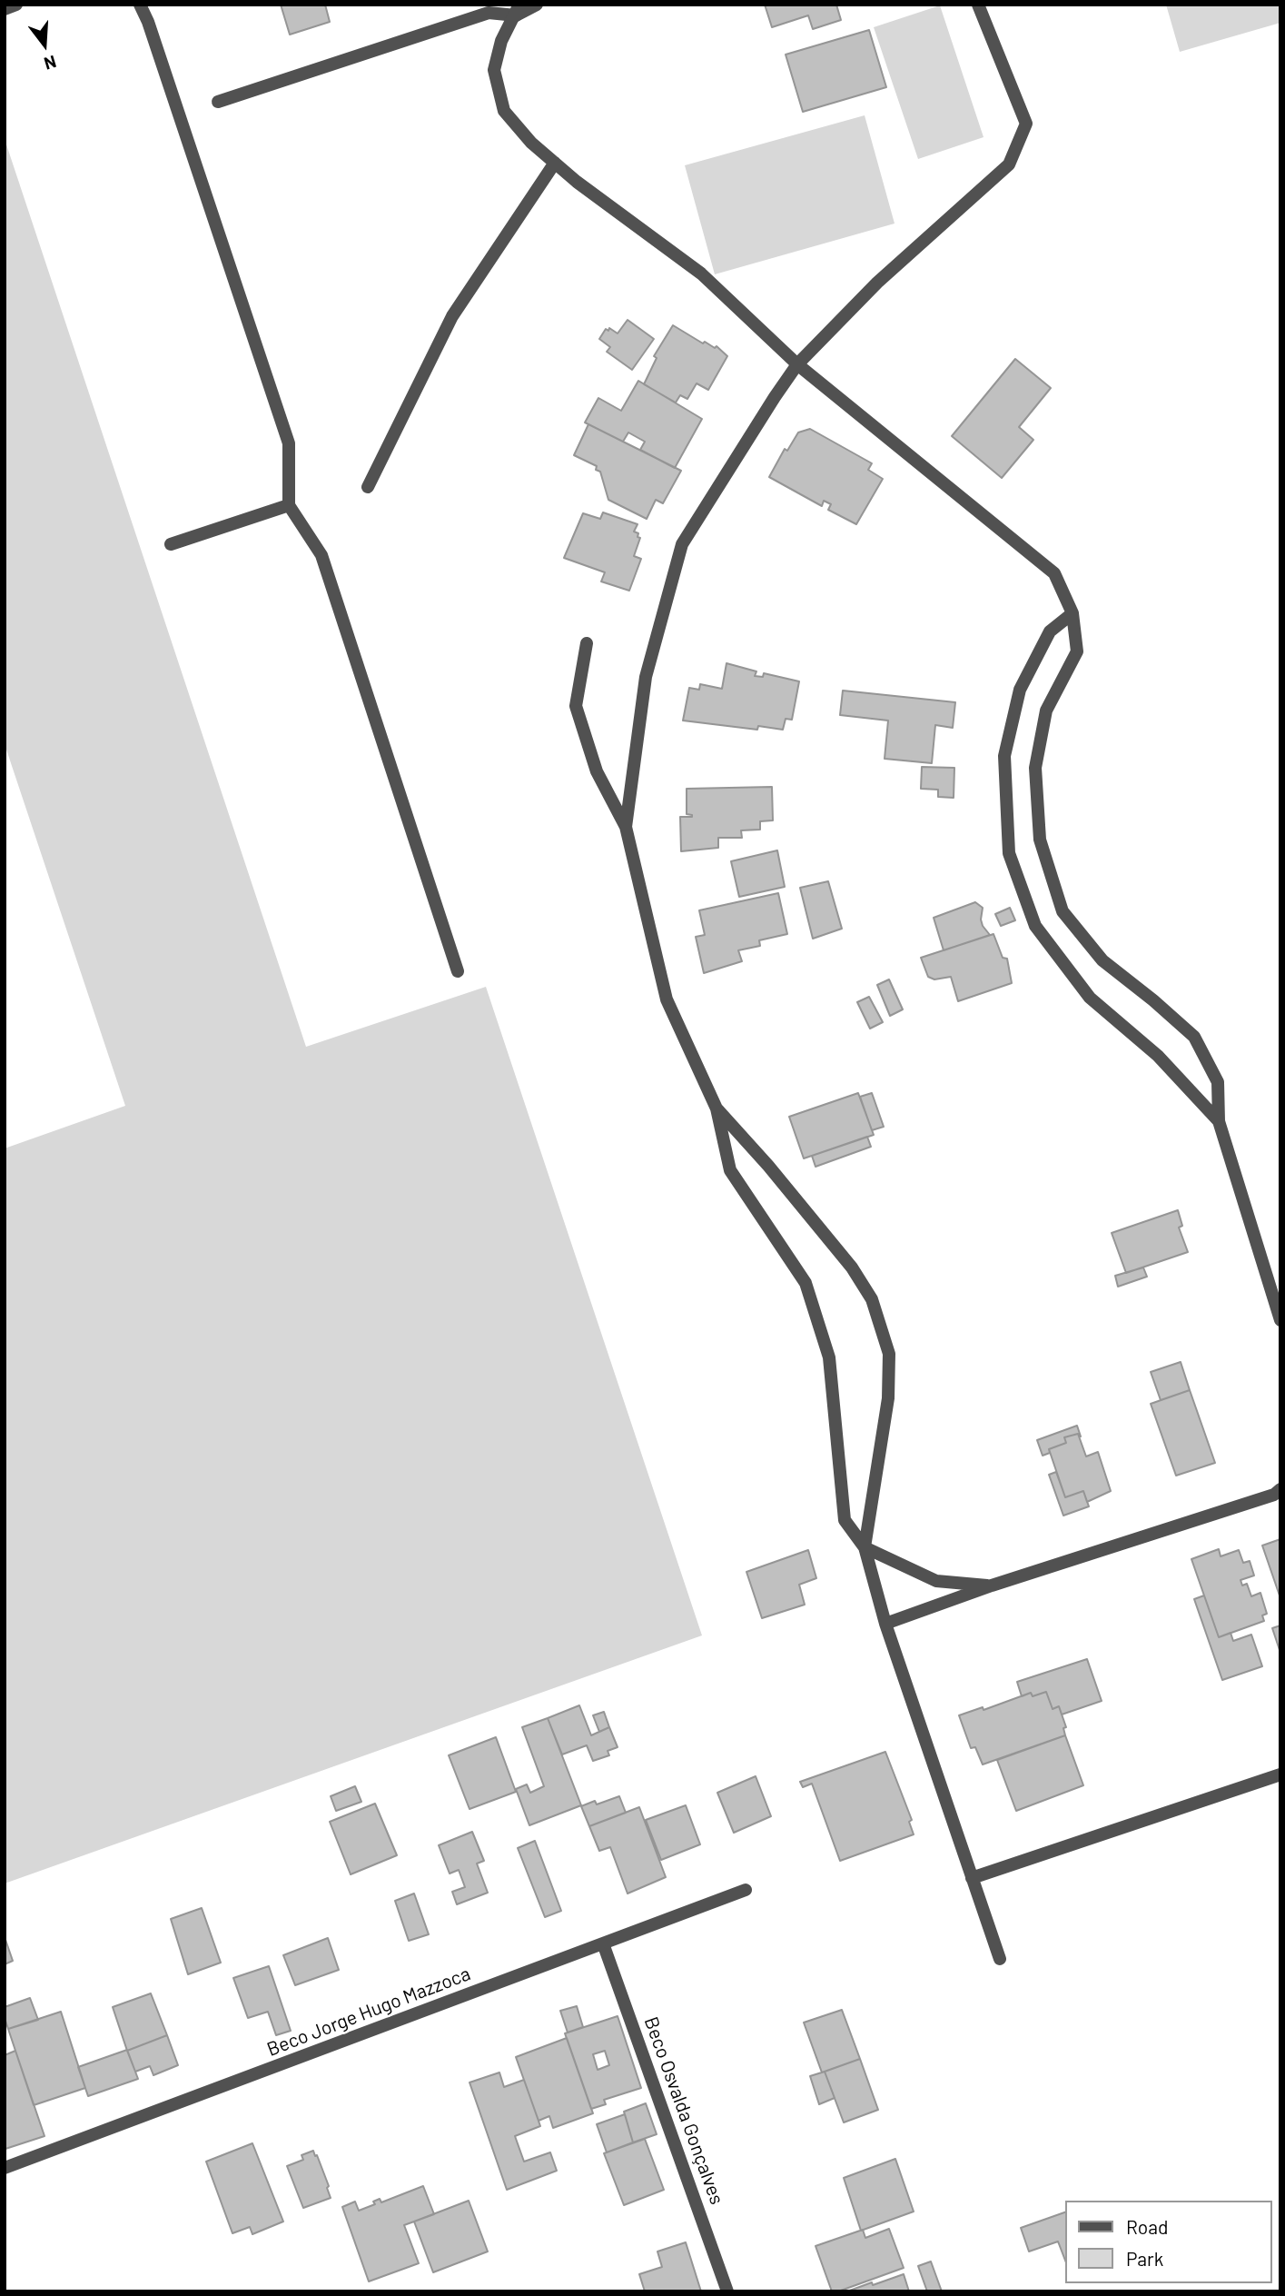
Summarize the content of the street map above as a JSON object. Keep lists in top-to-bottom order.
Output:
{
  "streets": {
    "street": ["Beco Jorge Hugo Mazzoca", "Beco Osvalda Gonçalves"]
  },
  "crossings": [
    ["Beco Jorge Hugo Mazzoca", "Beco Osvalda Gonçalves"]
  ],
  "legend": ["Road", "Park"],
  "north": "bottom"
}
